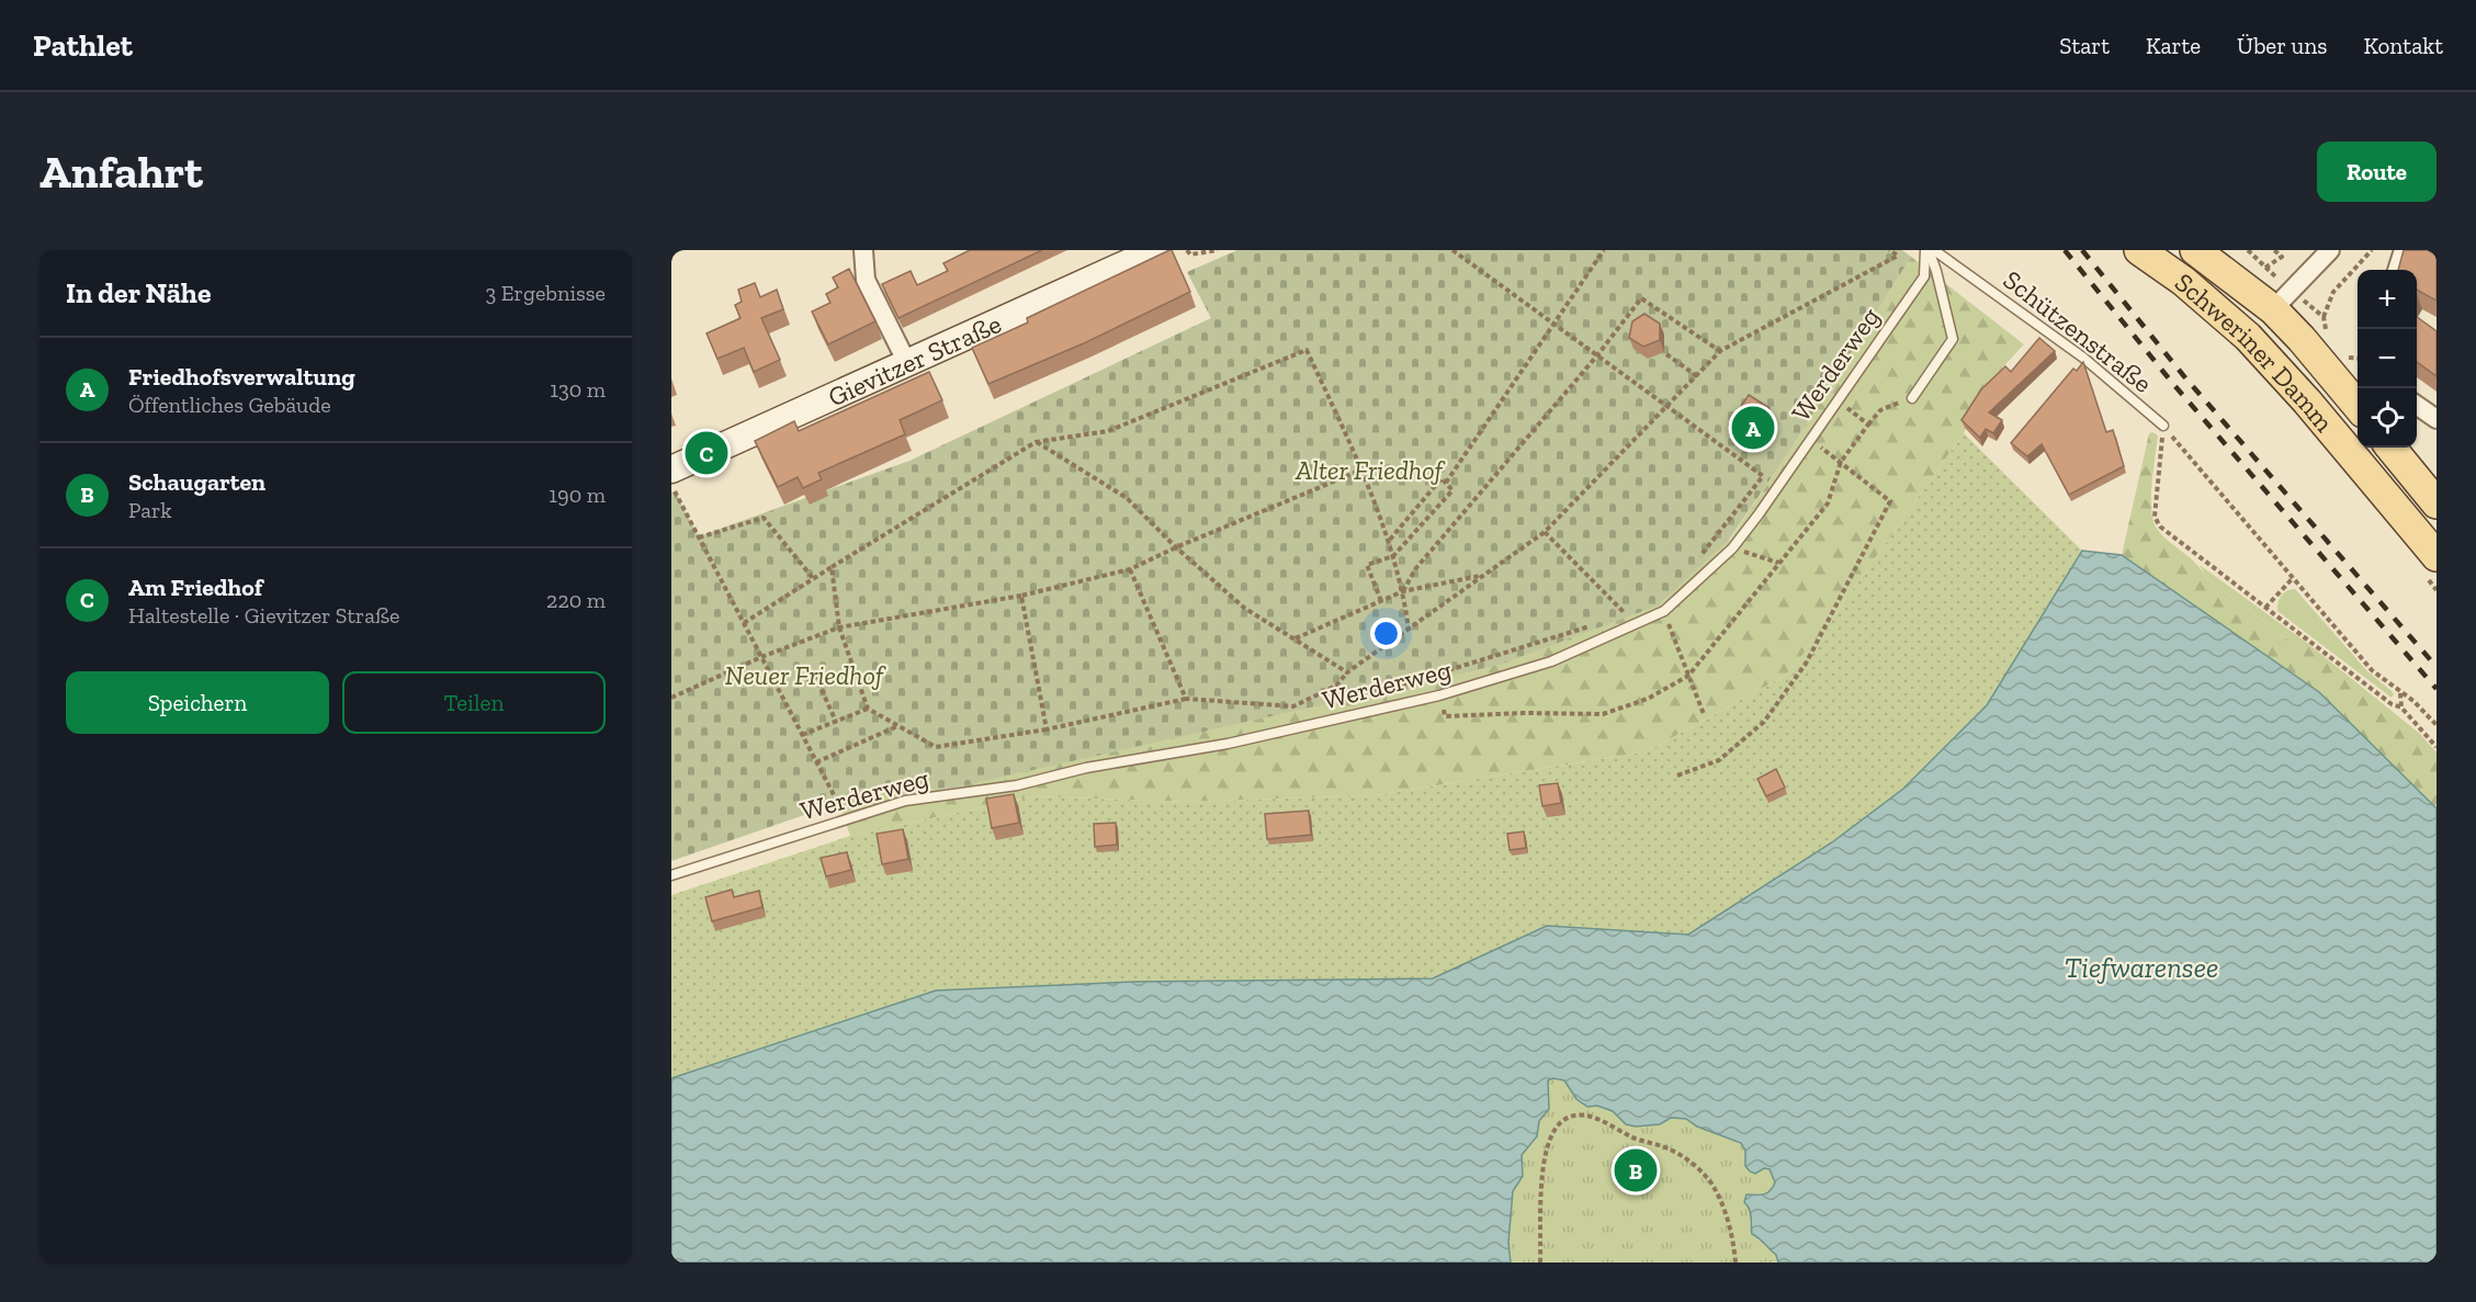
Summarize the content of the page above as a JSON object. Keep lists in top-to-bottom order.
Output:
{
  "streets": {
    "main road": ["Schweriner Damm", "Gievitzer Straße"],
    "lane": ["Schützenstraße", "Werderweg"]
  },
  "water": ["Tiefwarensee"],
  "parks": ["Alter Friedhof", "Neuer Friedhof"],
  "page": {
    "header": "Pathlet",
    "nav": [
      "Start",
      "Karte",
      "Über uns",
      "Kontakt"
    ],
    "buttons": [
      "Route",
      ["Speichern", "Teilen"]
    ],
    "title": "Anfahrt",
    "heading": ["In der Nähe", "3 Ergebnisse"],
    "map_buttons": ["+", "−"],
    "list": [
      {
        "mark": "A",
        "name": "Friedhofsverwaltung",
        "note": "Öffentliches Gebäude",
        "value": "130 m"
      },
      {
        "mark": "B",
        "name": "Schaugarten",
        "note": "Park",
        "value": "190 m"
      },
      {
        "mark": "C",
        "name": "Am Friedhof",
        "note": "Haltestelle · Gievitzer Straße",
        "value": "220 m"
      }
    ],
    "pins": ["A", "C", "B"]
  }
}
